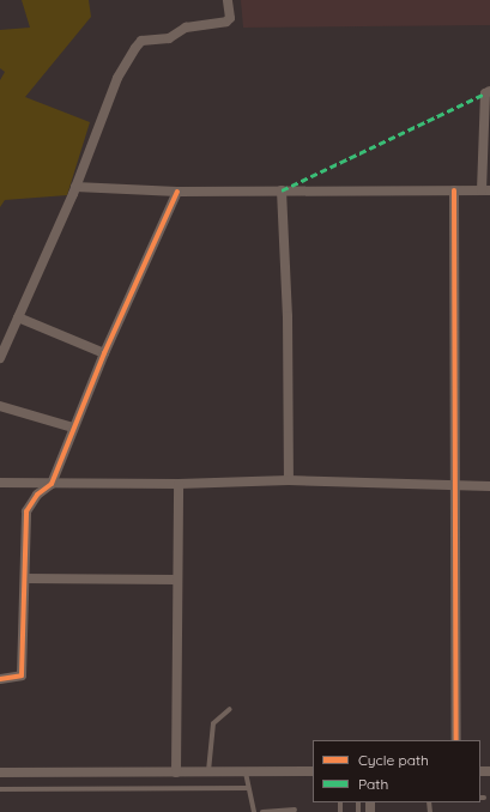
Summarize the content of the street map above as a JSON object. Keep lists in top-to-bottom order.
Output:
{
  "legend": ["Cycle path", "Path"]
}
